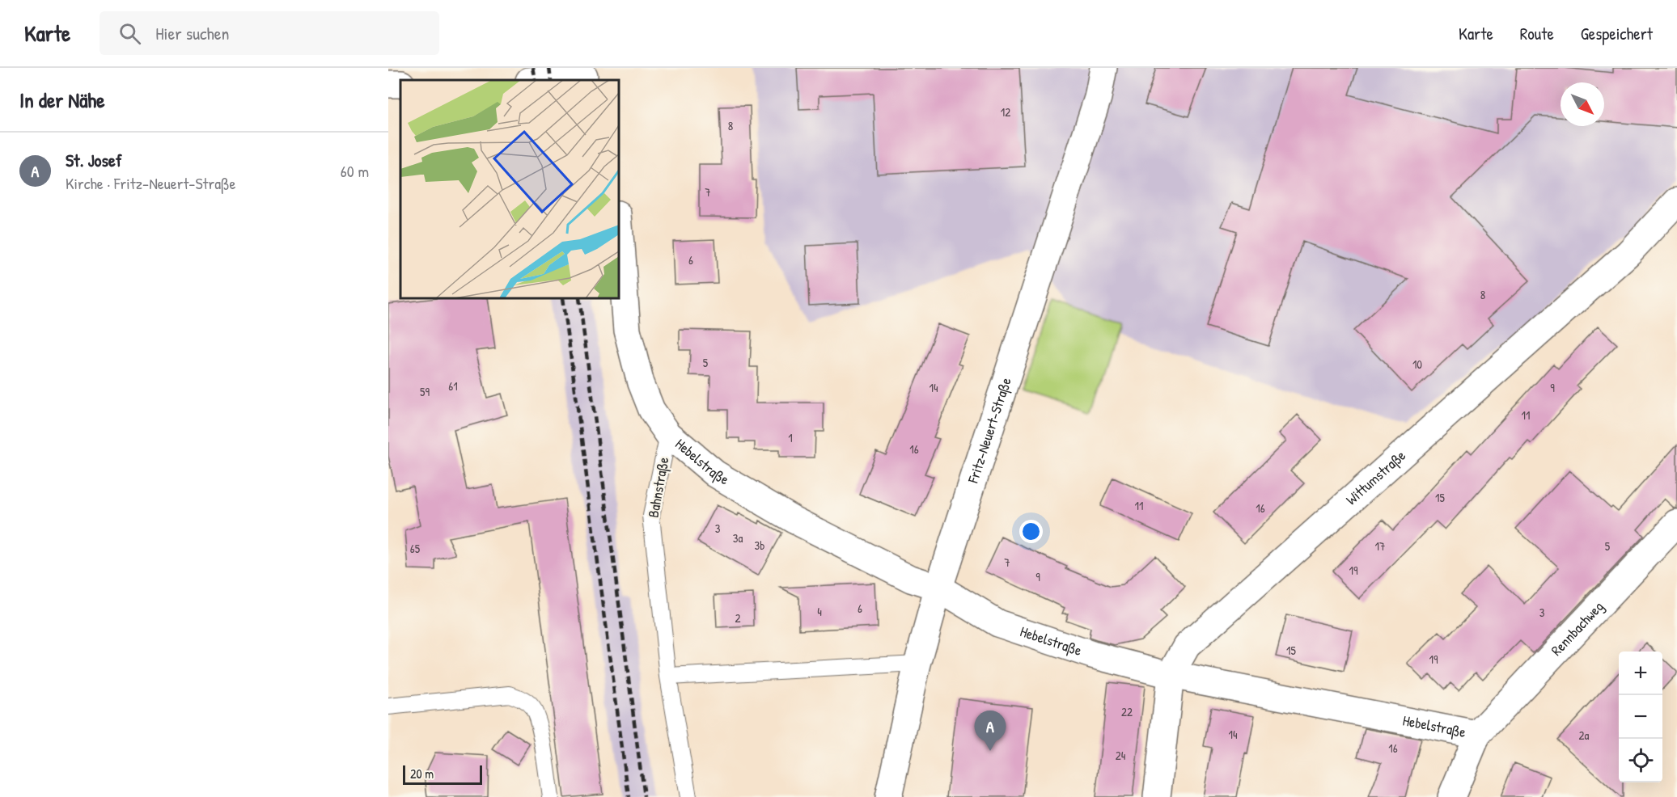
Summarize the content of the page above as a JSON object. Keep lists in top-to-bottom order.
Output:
{
  "streets": {
    "street": [
      "Fritz-Neuert-Straße",
      "Hebelstraße",
      "Wittumstraße",
      "Rennbachweg"
    ],
    "lane": ["Bahnstraße"]
  },
  "crossings": [
    ["Fritz-Neuert-Straße", "Hebelstraße"],
    ["Hebelstraße", "Wittumstraße"],
    ["Hebelstraße", "Bahnstraße"],
    ["Hebelstraße", "Rennbachweg"]
  ],
  "house_numbers": [
    "12",
    "8",
    "7",
    "6",
    "8",
    "5",
    "10",
    "61",
    "14",
    "9",
    "59",
    "11",
    "1",
    "16",
    "15",
    "11",
    "16",
    "3",
    "3a",
    "3b",
    "17",
    "5",
    "65",
    "7",
    "19",
    "9",
    "6",
    "4",
    "3",
    "2",
    "15",
    "19",
    "22",
    "14",
    "2a",
    "16",
    "24"
  ],
  "scale_bar": "20 m",
  "north": "bottom right",
  "page": {
    "header": "Karte",
    "search": "Hier suchen",
    "nav": ["Karte", "Route", "Gespeichert"],
    "heading": "In der Nähe",
    "list": [
      {
        "mark": "A",
        "name": "St. Josef",
        "note": "Kirche · Fritz-Neuert-Straße",
        "value": "60 m"
      }
    ],
    "map_buttons": ["+", "−"],
    "pins": "A",
    "scale": "20 m"
  }
}
